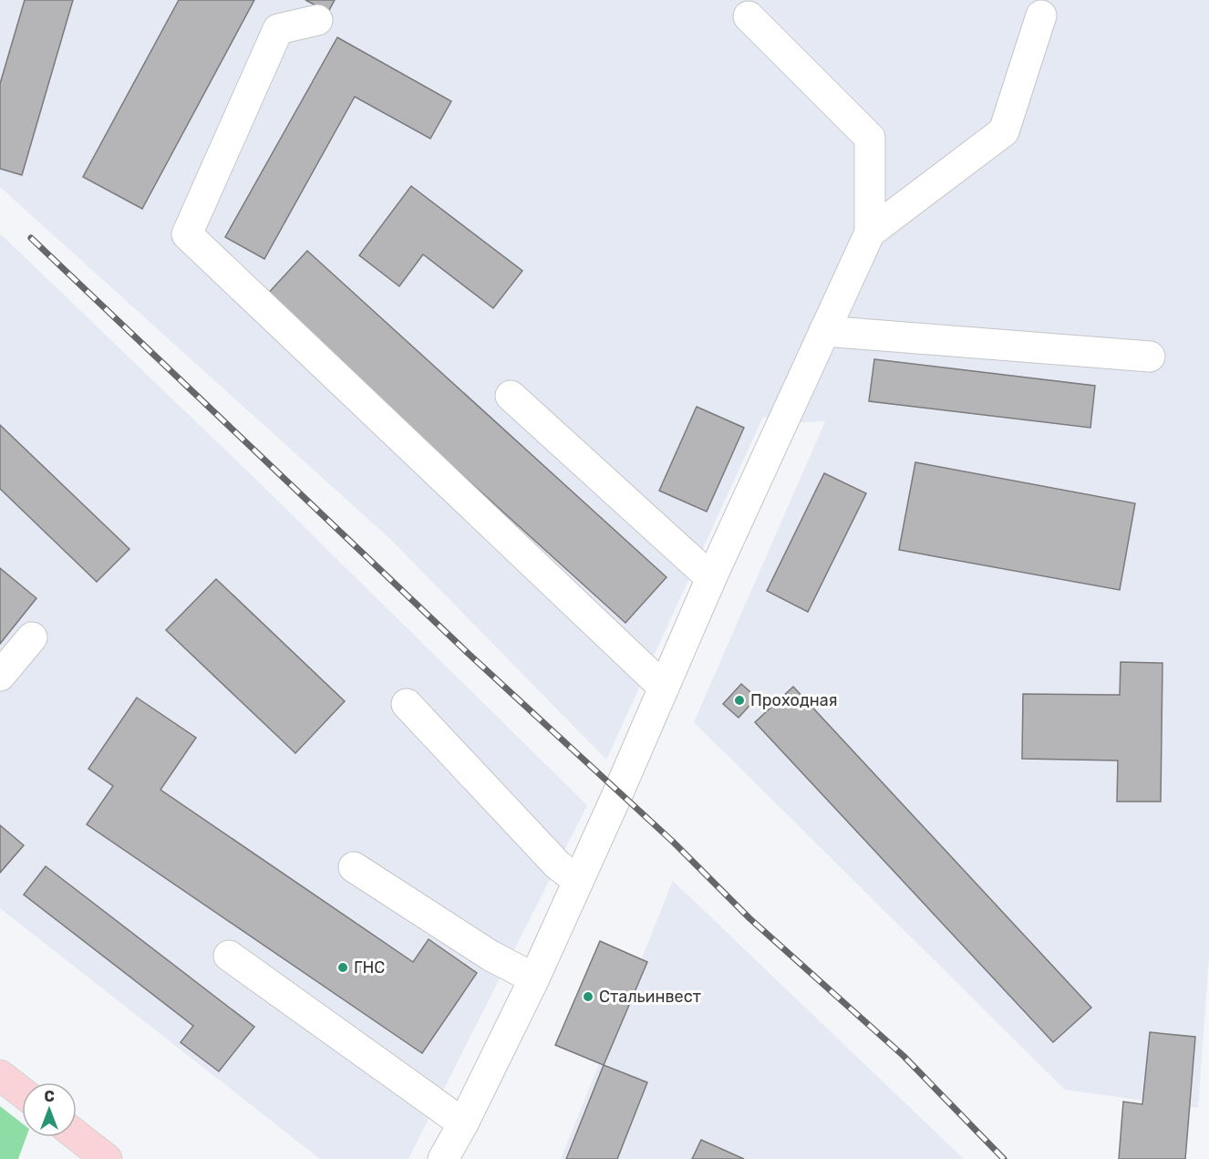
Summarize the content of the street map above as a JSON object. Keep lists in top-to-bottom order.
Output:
{
  "places": ["Проходная", "ГНС", "Стальинвест"],
  "north": "top"
}
